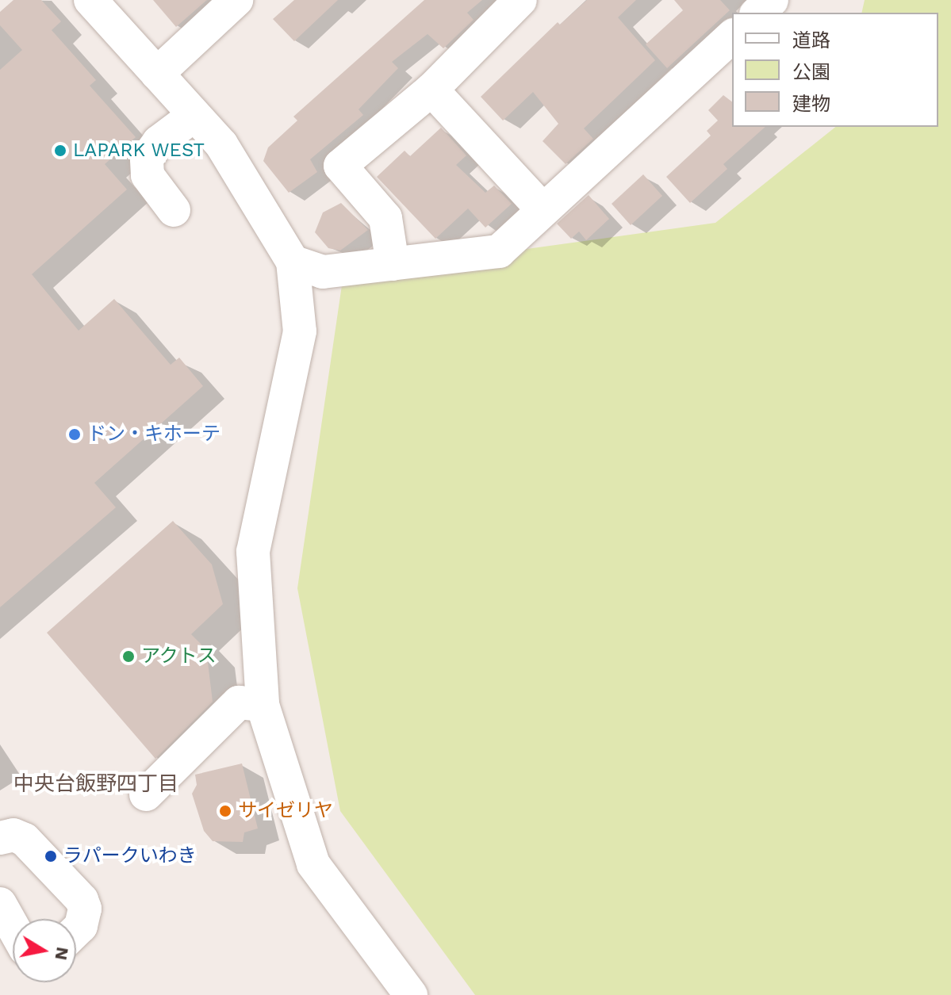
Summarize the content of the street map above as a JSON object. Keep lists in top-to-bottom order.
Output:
{
  "districts": ["中央台飯野四丁目"],
  "places": [
    "LAPARK WEST",
    "ドン・キホーテ",
    "アクトス",
    "サイゼリヤ",
    "ラパークいわき"
  ],
  "legend": ["道路", "公園", "建物"],
  "north": "right"
}
